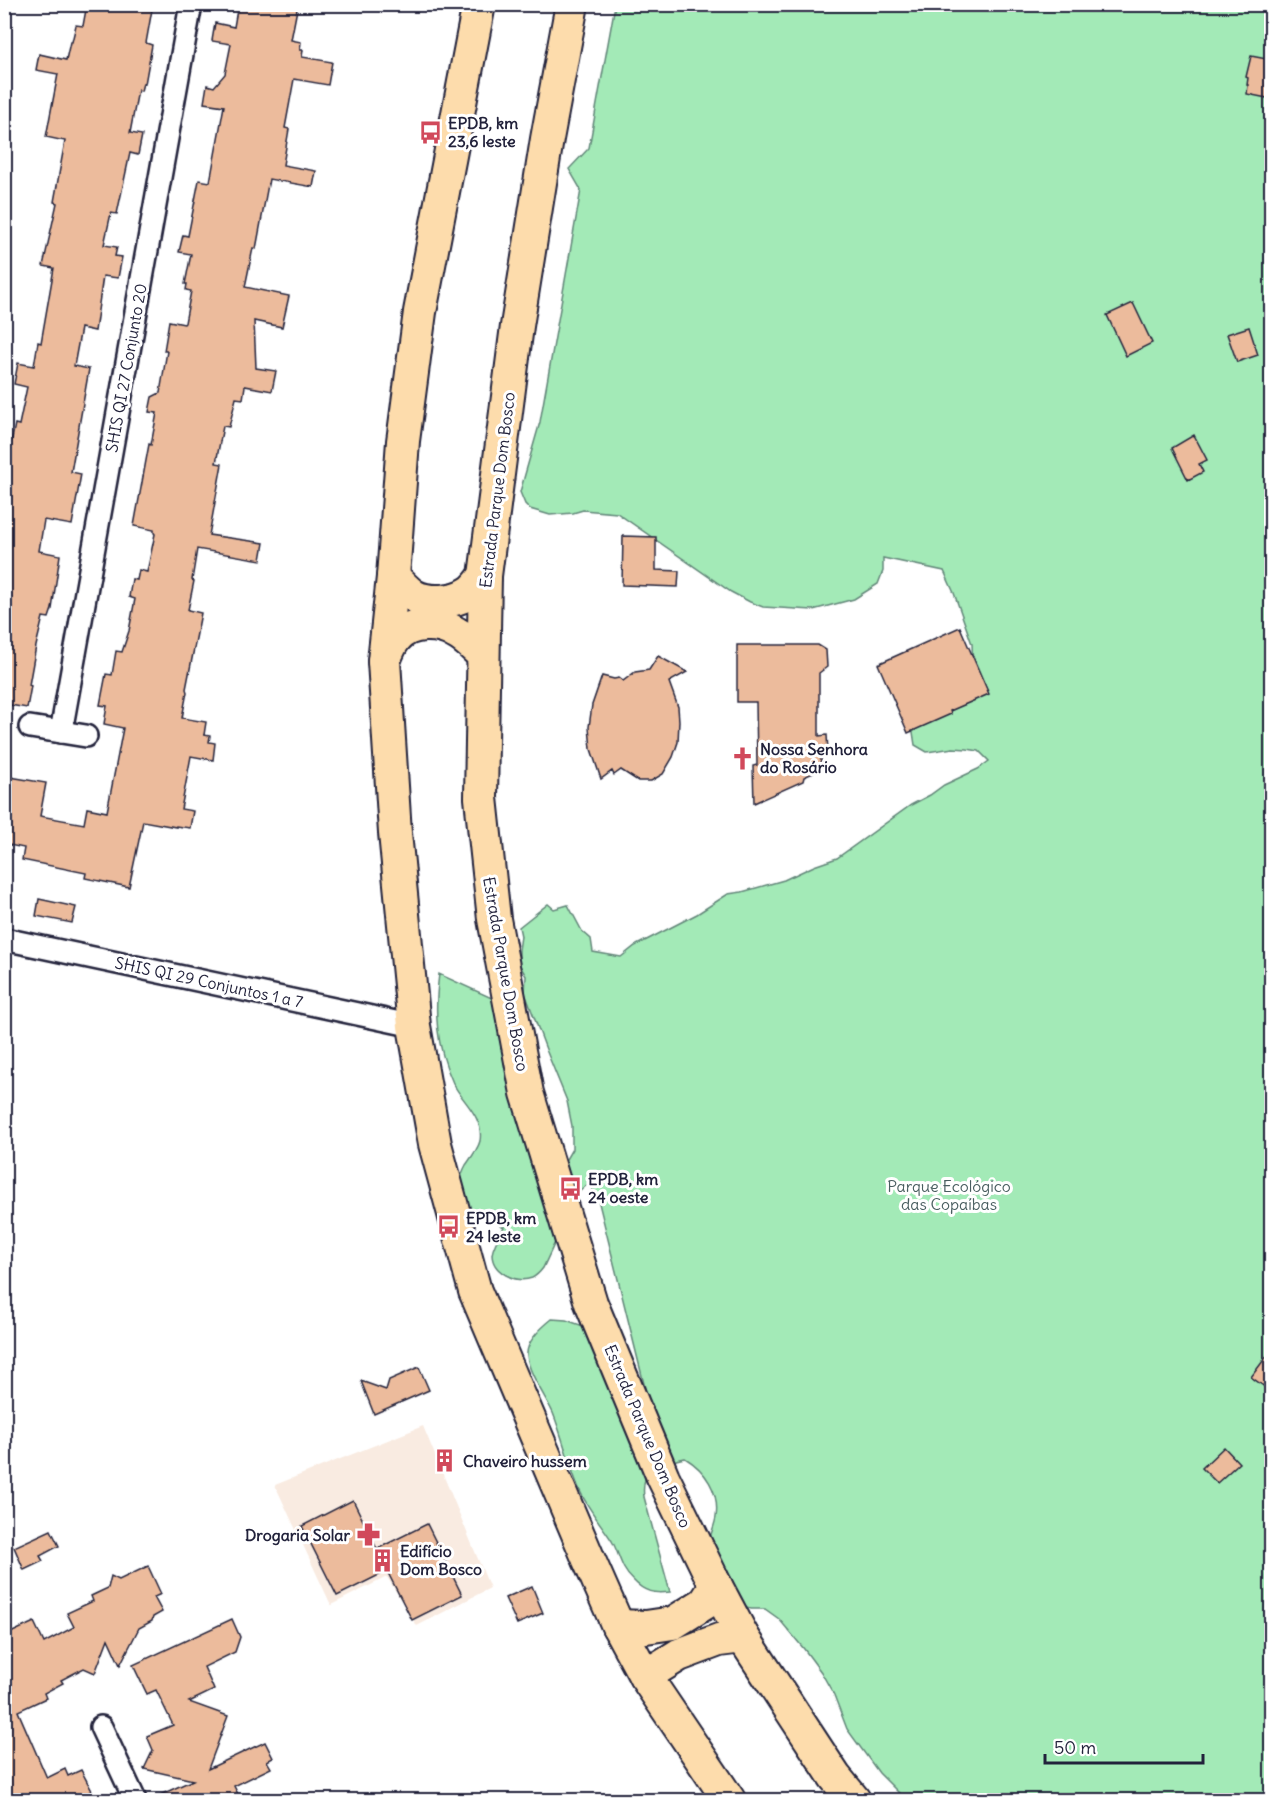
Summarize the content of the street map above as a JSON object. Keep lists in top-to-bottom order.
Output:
{
  "streets": {
    "main road": ["Estrada Parque Dom Bosco"],
    "street": ["SHIS QI 27 Conjunto 20", "SHIS QI 29 Conjuntos 1 a 7"]
  },
  "parks": ["Parque Ecológico das Copaíbas"],
  "places": {
    "bus stop": ["EPDB, km 23,6 leste", "EPDB, km 24 oeste", "EPDB, km 24 leste"],
    "church": ["Nossa Senhora do Rosário"],
    "building": ["Chaveiro hussem", "Edifício Dom Bosco"],
    "pharmacy": ["Drogaria Solar"]
  },
  "scale_bar": "50 m"
}
